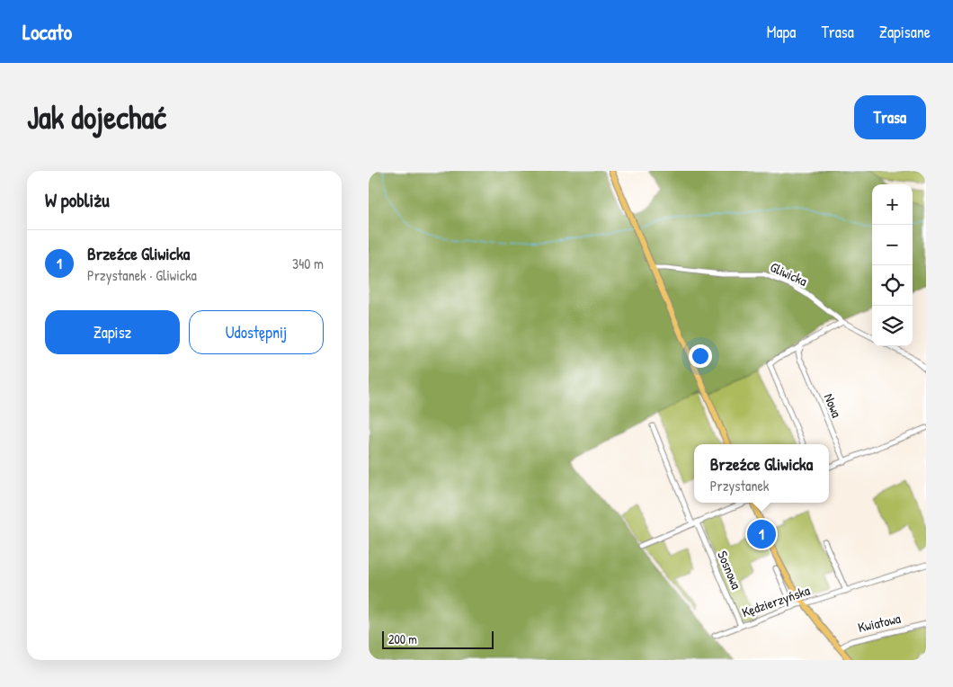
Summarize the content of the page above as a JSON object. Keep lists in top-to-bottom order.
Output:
{
  "streets": {
    "street": [
      "Gliwicka",
      "Nowa",
      "Sosnowa",
      "Kędzierzyńska",
      "Kwiatowa"
    ]
  },
  "crossings": [
    ["Sosnowa", "Kędzierzyńska"]
  ],
  "scale_bar": "200 m",
  "page": {
    "header": "Locato",
    "nav": ["Mapa", "Trasa", "Zapisane"],
    "buttons": [
      "Trasa",
      ["Zapisz", "Udostępnij"]
    ],
    "title": "Jak dojechać",
    "heading": "W pobliżu",
    "map_buttons": ["+", "−"],
    "list": [
      {
        "mark": "1",
        "name": "Brzeźce Gliwicka",
        "note": "Przystanek · Gliwicka",
        "value": "340 m"
      }
    ],
    "popup": ["Brzeźce Gliwicka", "Przystanek"],
    "pins": "1",
    "scale": "200 m"
  }
}
